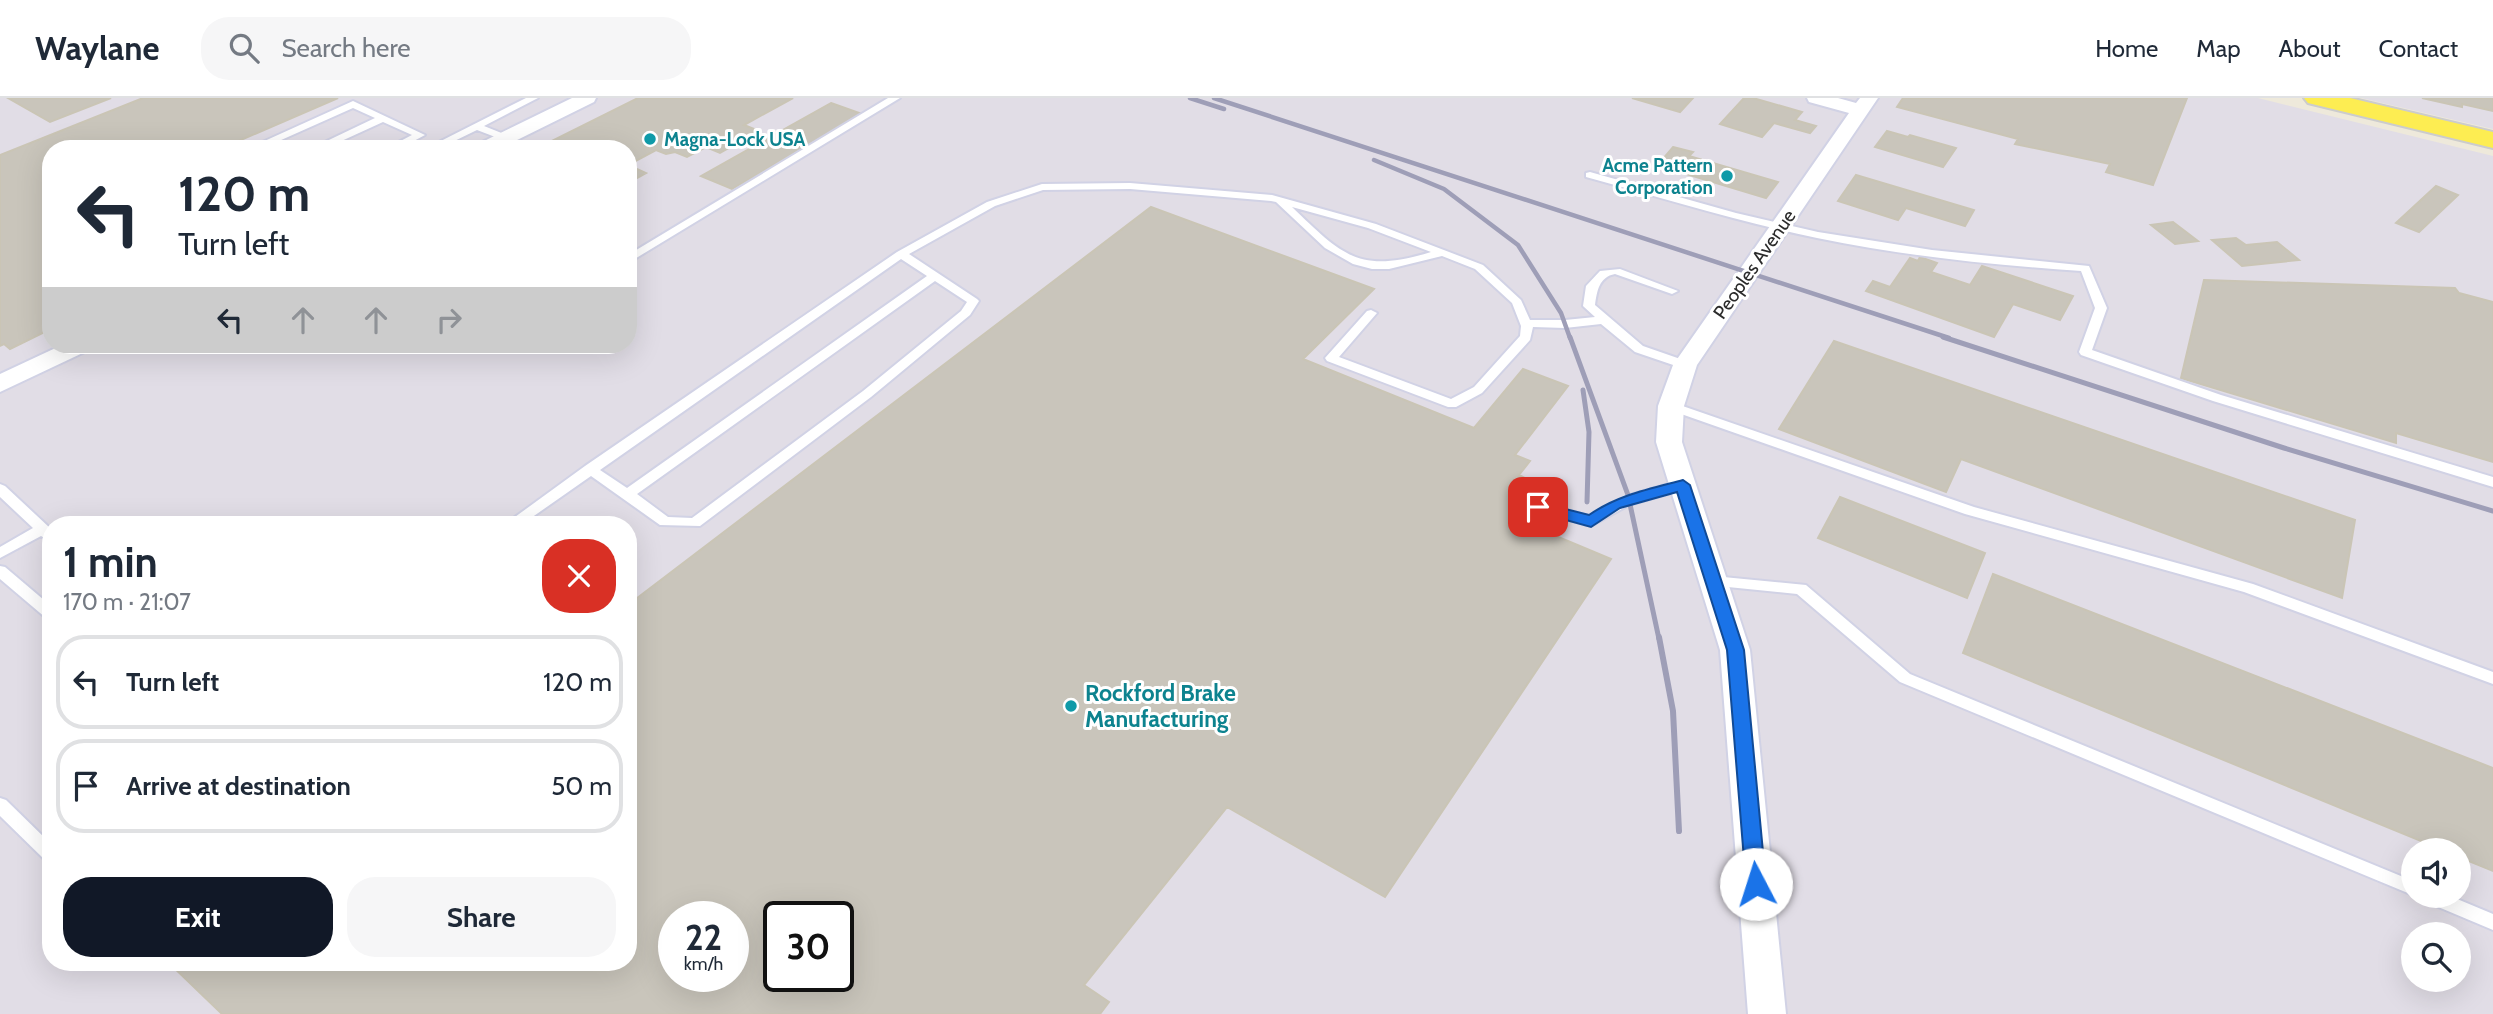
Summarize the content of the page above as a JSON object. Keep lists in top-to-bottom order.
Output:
{
  "streets": {
    "street": ["Peoples Avenue"]
  },
  "places": ["Magna-Lock USA", "Acme Pattern Corporation", "Rockford Brake Manufacturing"],
  "page": {
    "header": "Waylane",
    "search": "Search here",
    "nav": [
      "Home",
      "Map",
      "About",
      "Contact"
    ],
    "turn": ["120 m", "Turn left"],
    "heading": ["1 min", "170 m · 21:07"],
    "list": [
      {
        "name": "Turn left",
        "value": "120 m"
      },
      {
        "name": "Arrive at destination",
        "value": "50 m"
      }
    ],
    "buttons": ["Exit", "Share"],
    "speed": "22 km/h",
    "limit": "30"
  }
}
